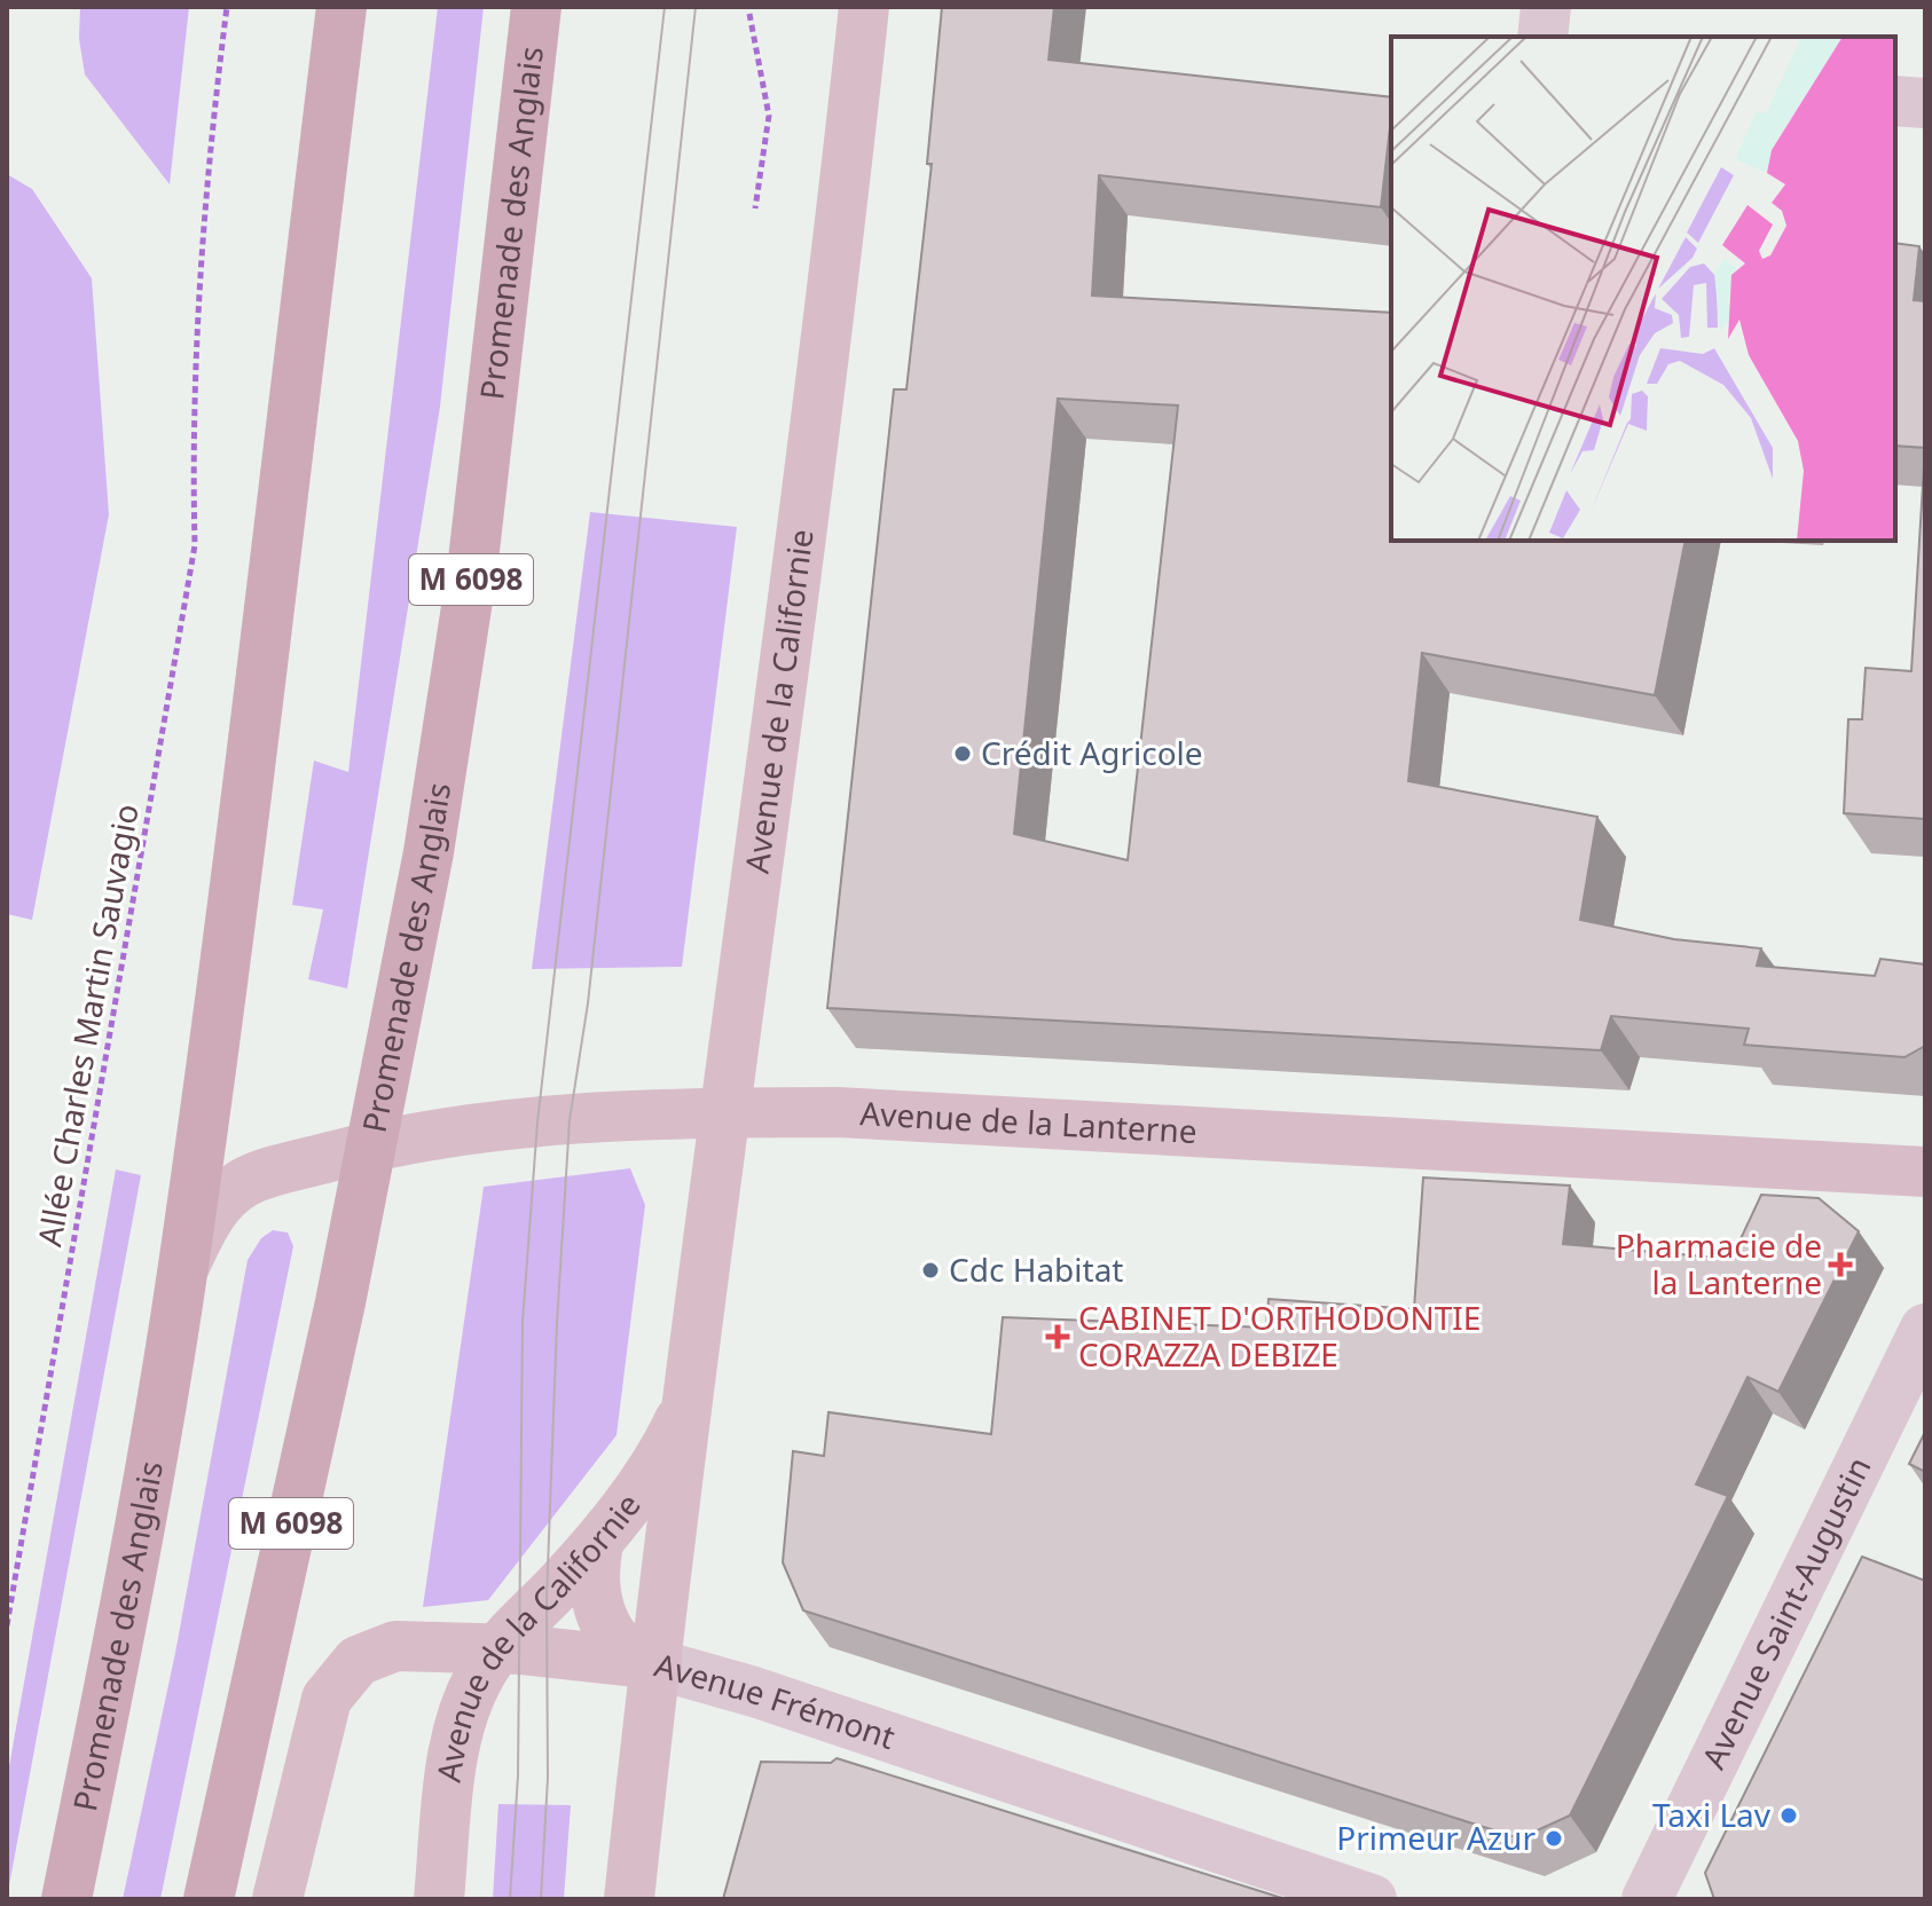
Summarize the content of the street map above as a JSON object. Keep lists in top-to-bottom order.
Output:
{
  "streets": {
    "main road": [
      "Promenade des Anglais",
      "M 6098",
      "Avenue de la Californie",
      "Avenue de la Lanterne",
      "Avenue Frémont"
    ],
    "street": ["Avenue Saint-Augustin"],
    "path": ["Allée Charles Martin Sauvagio"]
  },
  "crossings": [
    ["Promenade des Anglais", "Avenue de la Lanterne"],
    ["Avenue de la Californie", "Avenue de la Lanterne"],
    ["Avenue de la Californie", "Avenue Frémont"]
  ],
  "places": {
    "other": [
      "Crédit Agricole",
      "Cdc Habitat",
      "Taxi Lav",
      "Primeur Azur"
    ],
    "health": ["Pharmacie de la Lanterne", "CABINET D'ORTHODONTIE CORAZZA DEBIZE"]
  }
}
